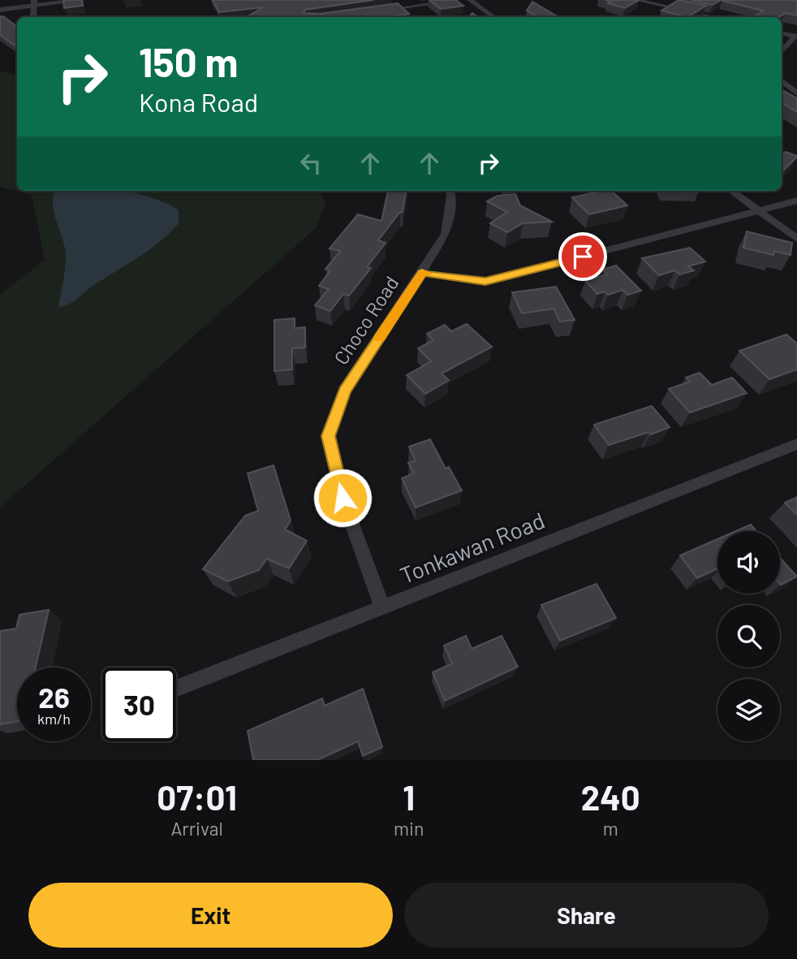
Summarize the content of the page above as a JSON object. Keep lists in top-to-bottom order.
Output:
{
  "streets": {
    "street": ["Choco Road", "Tonkawan Road"]
  },
  "crossings": [
    ["Choco Road", "Tonkawan Road"]
  ],
  "page": {
    "turn": ["150 m", "Kona Road"],
    "speed": "26 km/h",
    "limit": "30",
    "eta": [
      "07:01",
      "Arrival",
      "1",
      "min",
      "240",
      "m"
    ],
    "buttons": ["Exit", "Share"]
  }
}
